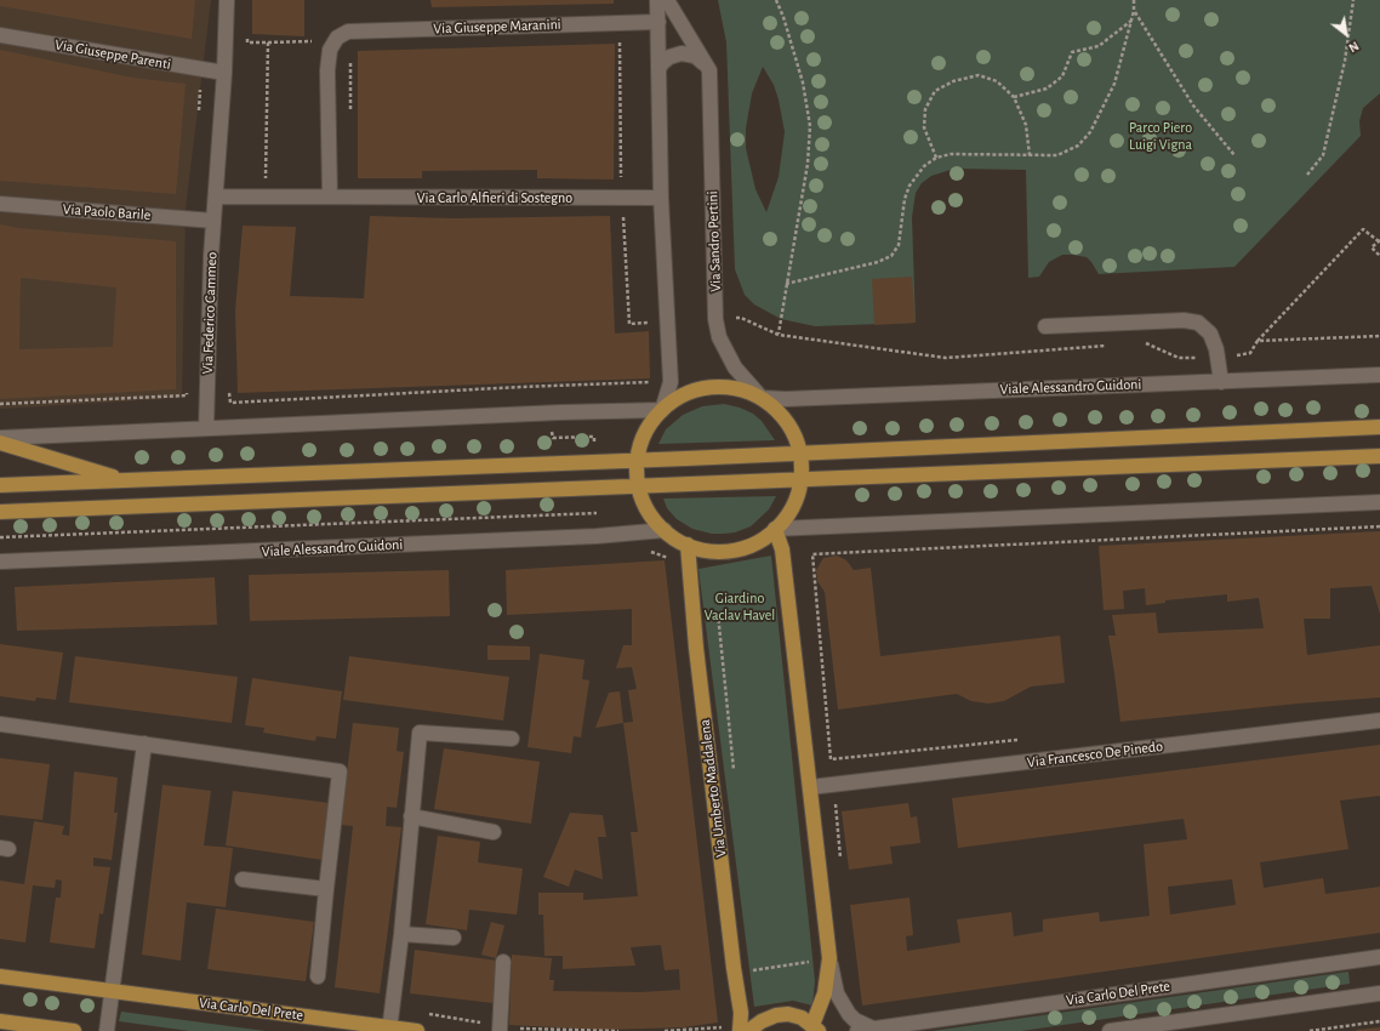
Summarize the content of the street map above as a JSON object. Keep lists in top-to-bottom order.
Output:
{
  "streets": {
    "main road": ["Viale Alessandro Guidoni", "Via Umberto Maddalena", "Via Carlo Del Prete"],
    "street": [
      "Via Giuseppe Maranini",
      "Via Giuseppe Parenti",
      "Via Carlo Alfieri di Sostegno",
      "Via Paolo Barile",
      "Via Sandro Pertini",
      "Via Federico Cammeo",
      "Via Francesco De Pinedo"
    ]
  },
  "crossings": [
    ["Via Giuseppe Maranini", "Via Carlo Alfieri di Sostegno"],
    ["Via Giuseppe Parenti", "Via Federico Cammeo"],
    ["Via Carlo Alfieri di Sostegno", "Via Federico Cammeo"],
    ["Via Paolo Barile", "Via Federico Cammeo"],
    ["Via Sandro Pertini", "Viale Alessandro Guidoni"],
    ["Viale Alessandro Guidoni", "Via Umberto Maddalena"]
  ],
  "parks": ["Parco Piero Luigi Vigna", "Giardino Vaclav Havel"],
  "north": "bottom right"
}
